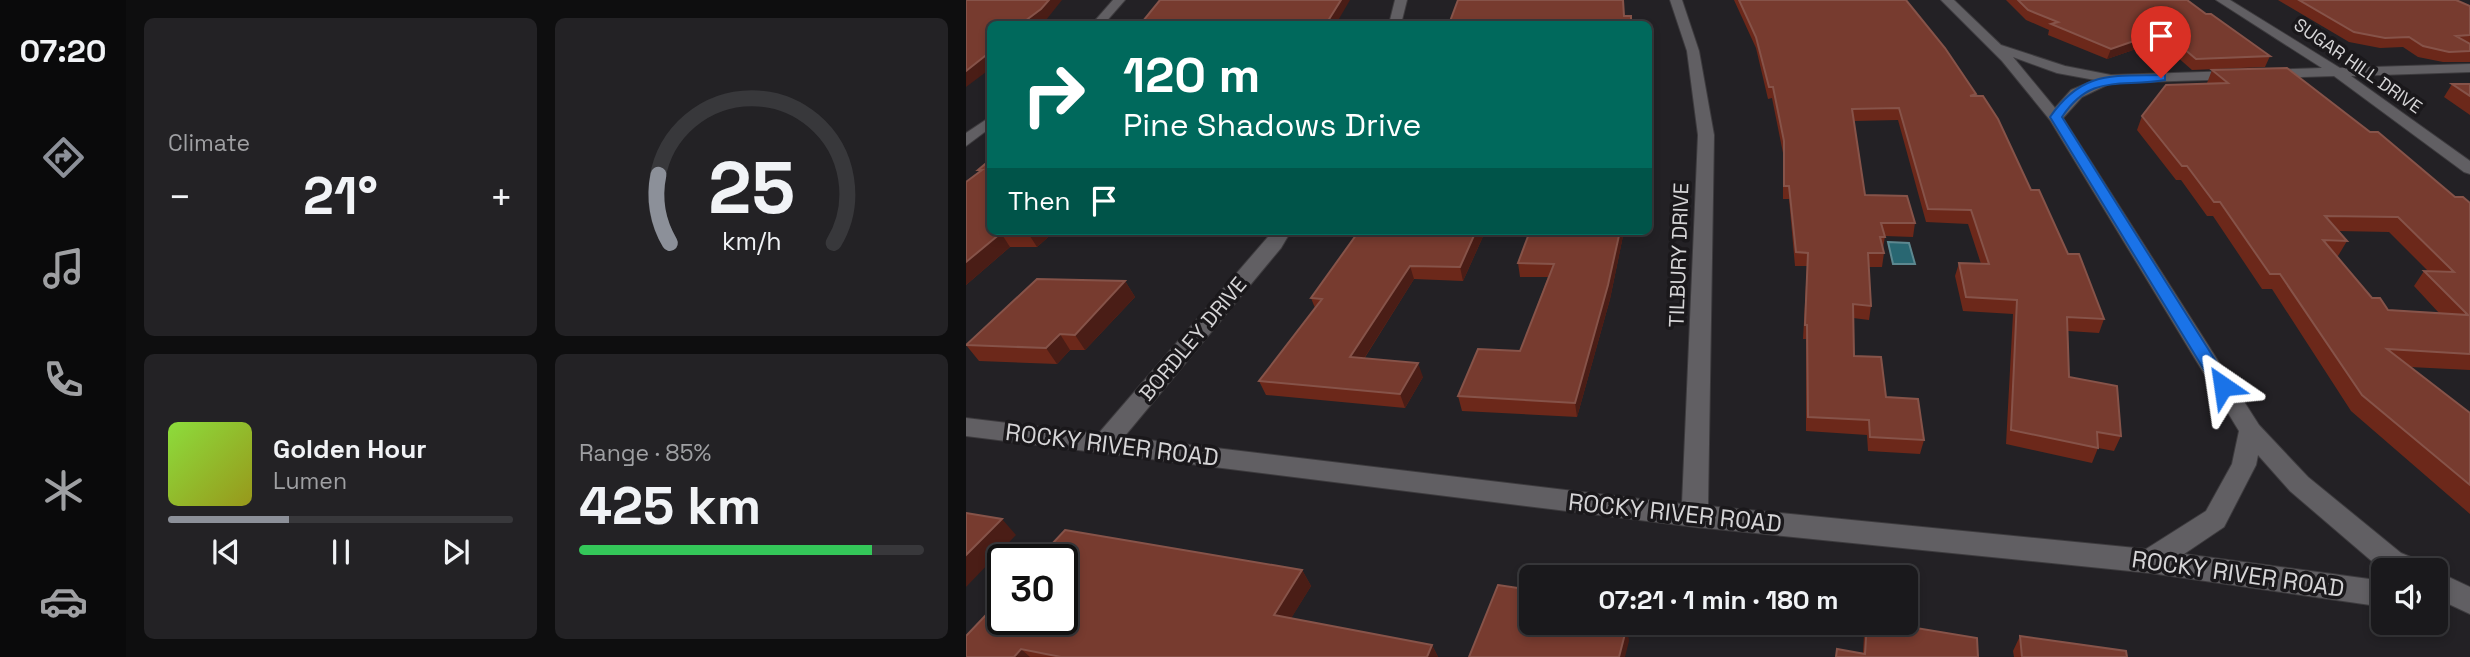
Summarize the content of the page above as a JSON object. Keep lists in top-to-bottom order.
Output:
{
  "streets": {
    "street": [
      "SUGAR HILL DRIVE",
      "TILBURY DRIVE",
      "BORDLEY DRIVE",
      "ROCKY RIVER ROAD"
    ]
  },
  "crossings": [
    ["TILBURY DRIVE", "ROCKY RIVER ROAD"],
    ["BORDLEY DRIVE", "ROCKY RIVER ROAD"]
  ],
  "page": {
    "tabs": "07:20",
    "tile": [
      "Climate",
      ["Range · 85%", "425 km"]
    ],
    "turn": ["120 m", "Pine Shadows Drive"],
    "heat": ["−", "21°", "+"],
    "then": "Then",
    "song": ["Golden Hour", "Lumen"],
    "limit": "30",
    "trip": "07:21 · 1 min · 180 m",
    "gauge": ["25", "km/h"]
  }
}
